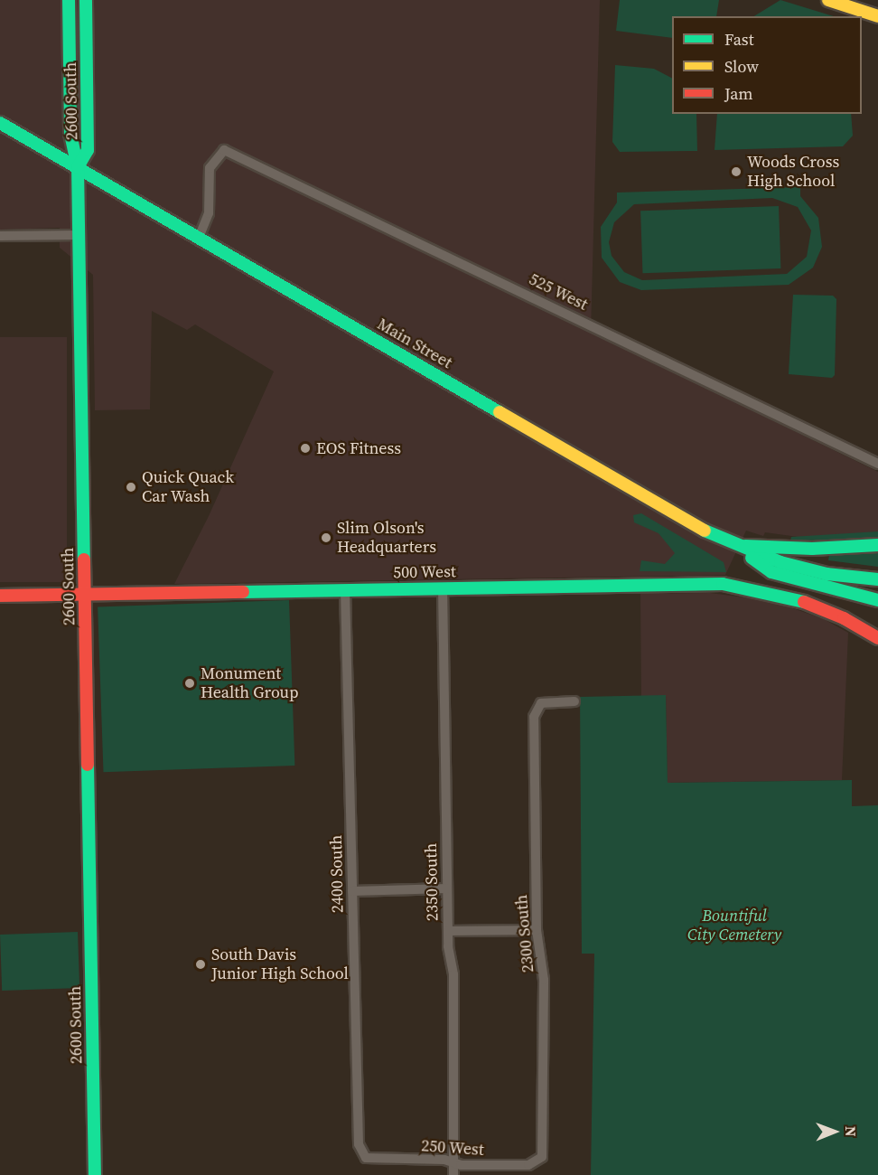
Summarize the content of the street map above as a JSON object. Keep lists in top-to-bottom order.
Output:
{
  "streets": {
    "main road": ["2600 South", "Main Street", "500 West"],
    "street": [
      "525 West",
      "2400 South",
      "2350 South",
      "2300 South",
      "250 West"
    ]
  },
  "crossings": [
    ["2600 South", "Main Street"],
    ["2600 South", "500 West"],
    ["525 West", "Main Street"],
    ["500 West", "2400 South"],
    ["500 West", "2350 South"],
    ["2400 South", "250 West"],
    ["2350 South", "250 West"],
    ["2300 South", "250 West"]
  ],
  "parks": ["Bountiful City Cemetery"],
  "places": [
    "Woods Cross High School",
    "EOS Fitness",
    "Quick Quack Car Wash",
    "Slim Olson's Headquarters",
    "Monument Health Group",
    "South Davis Junior High School"
  ],
  "legend": ["Fast", "Slow", "Jam"],
  "north": "right"
}
